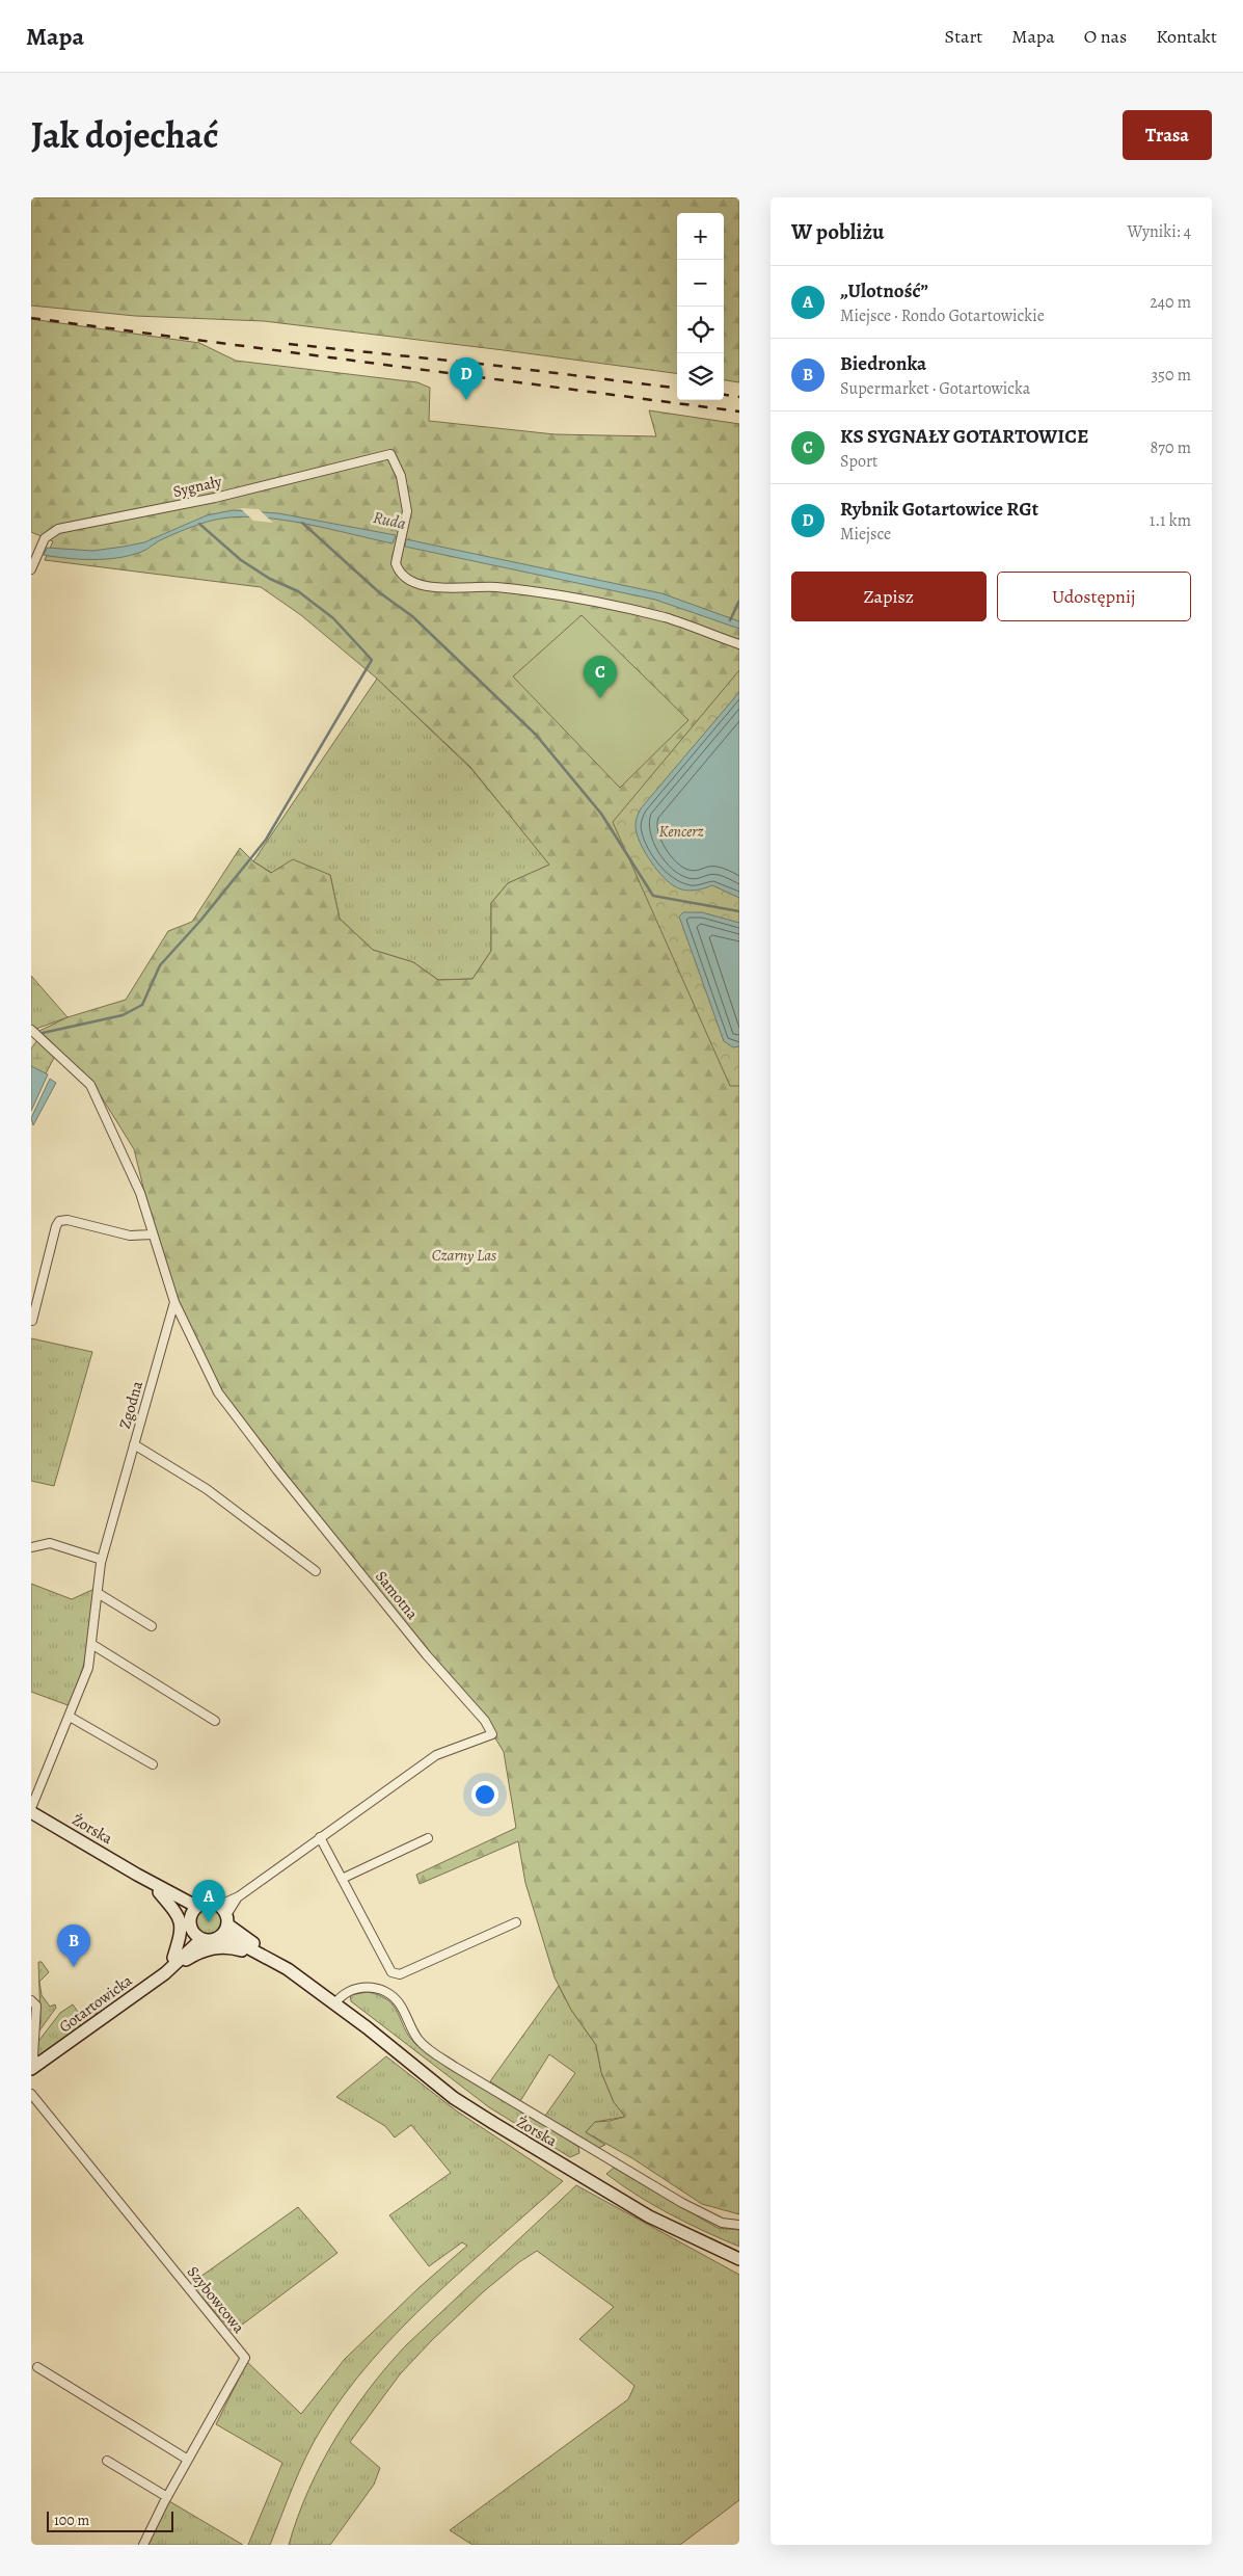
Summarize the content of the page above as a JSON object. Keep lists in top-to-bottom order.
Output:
{
  "streets": {
    "main road": ["Żorska", "Gotartowicka"],
    "street": [
      "Sygnały",
      "Zgodna",
      "Samotna",
      "Szybowcowa"
    ]
  },
  "crossings": [
    ["Zgodna", "Samotna"],
    ["Zgodna", "Żorska"],
    ["Samotna", "Żorska"],
    ["Samotna", "Gotartowicka"],
    ["Żorska", "Gotartowicka"]
  ],
  "water": ["Ruda"],
  "parks": ["Kencerz", "Czarny Las"],
  "scale_bar": "100 m",
  "page": {
    "header": "Mapa",
    "nav": [
      "Start",
      "Mapa",
      "O nas",
      "Kontakt"
    ],
    "title": "Jak dojechać",
    "buttons": [
      "Trasa",
      ["Zapisz", "Udostępnij"]
    ],
    "heading": ["W pobliżu", "Wyniki: 4"],
    "map_buttons": ["+", "−"],
    "list": [
      {
        "mark": "A",
        "name": "„Ulotność”",
        "note": "Miejsce · Rondo Gotartowickie",
        "value": "240 m"
      },
      {
        "mark": "B",
        "name": "Biedronka",
        "note": "Supermarket · Gotartowicka",
        "value": "350 m"
      },
      {
        "mark": "C",
        "name": "KS SYGNAŁY GOTARTOWICE",
        "note": "Sport",
        "value": "870 m"
      },
      {
        "mark": "D",
        "name": "Rybnik Gotartowice RGt",
        "note": "Miejsce",
        "value": "1.1 km"
      }
    ],
    "pins": [
      "D",
      "C",
      "A",
      "B"
    ],
    "scale": "100 m"
  }
}
